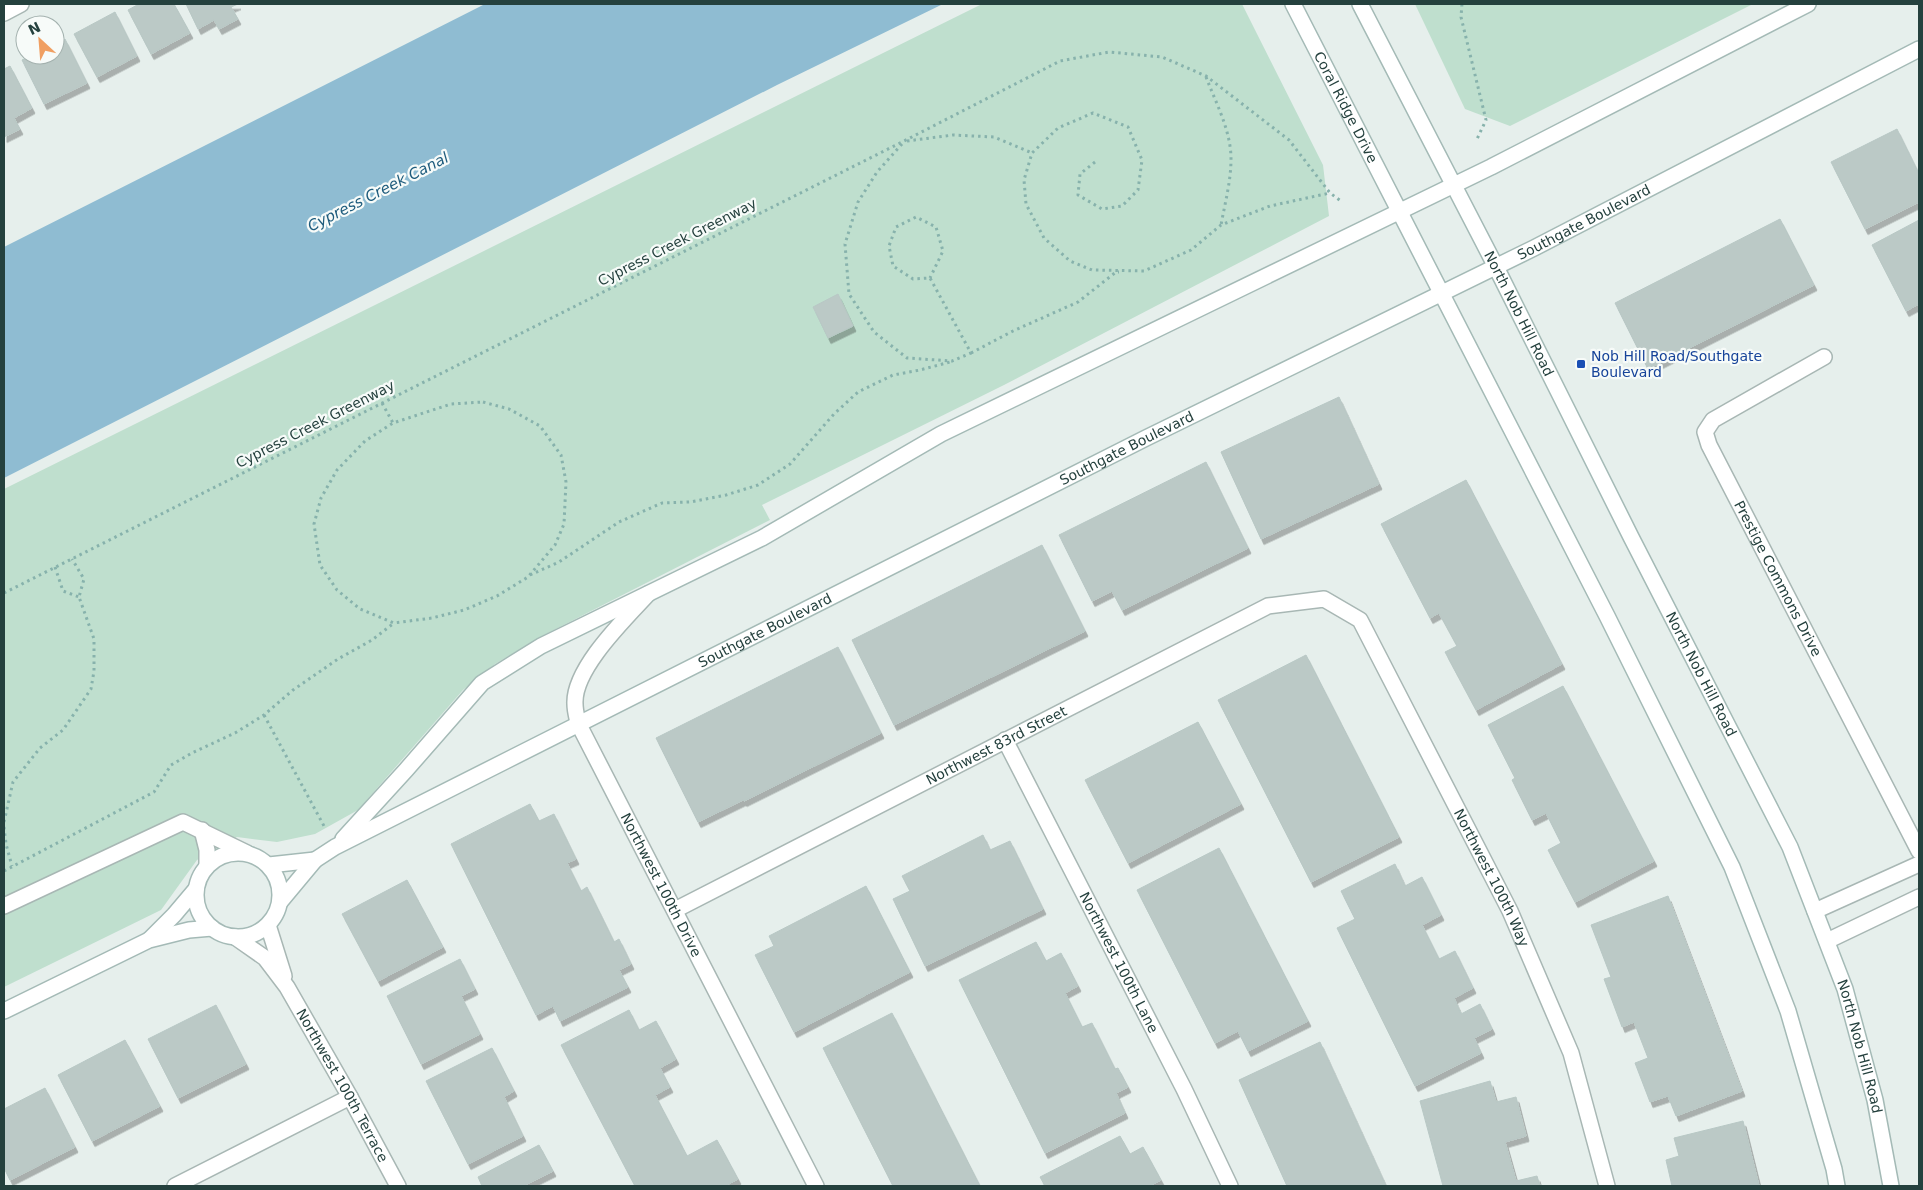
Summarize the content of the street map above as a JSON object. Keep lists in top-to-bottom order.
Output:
{
  "streets": {
    "street": [
      "Coral Ridge Drive",
      "Southgate Boulevard",
      "North Nob Hill Road",
      "Prestige Commons Drive",
      "Northwest 83rd Street",
      "Northwest 100th Way",
      "Northwest 100th Drive",
      "Northwest 100th Lane",
      "Northwest 100th Terrace"
    ],
    "path": ["Cypress Creek Greenway"]
  },
  "crossings": [
    ["Coral Ridge Drive", "Southgate Boulevard"],
    ["Southgate Boulevard", "North Nob Hill Road"],
    ["Southgate Boulevard", "Northwest 100th Drive"],
    ["Southgate Boulevard", "Northwest 100th Terrace"],
    ["Northwest 83rd Street", "Northwest 100th Way"],
    ["Northwest 83rd Street", "Northwest 100th Drive"],
    ["Northwest 83rd Street", "Northwest 100th Lane"]
  ],
  "water": ["Cypress Creek Canal"],
  "places": {
    "transit": ["Nob Hill Road/Southgate Boulevard"]
  },
  "north": "top left"
}
